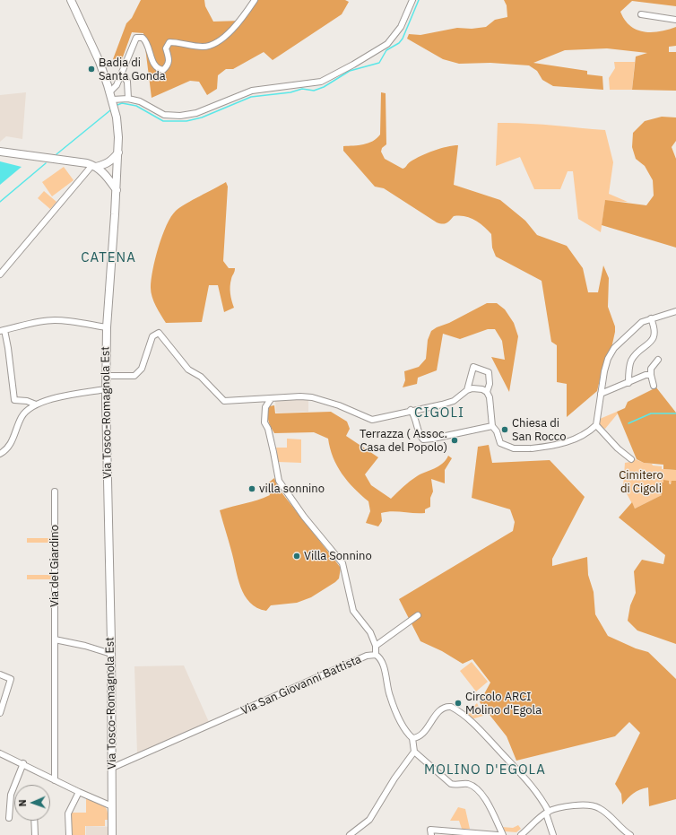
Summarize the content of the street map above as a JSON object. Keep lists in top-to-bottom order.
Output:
{
  "streets": {
    "main road": ["Via Tosco-Romagnola Est"],
    "street": ["Via del Giardino", "Via San Giovanni Battista"]
  },
  "crossings": [
    ["Via Tosco-Romagnola Est", "Via San Giovanni Battista"]
  ],
  "districts": ["CATENA", "CIGOLI", "MOLINO D'EGOLA"],
  "parks": ["Cimitero di Cigoli"],
  "places": [
    "Badia di Santa Gonda",
    "Chiesa di San Rocco",
    "Terrazza ( Assoc. Casa del Popolo)",
    "villa sonnino",
    "Villa Sonnino",
    "Circolo ARCI Molino d'Egola"
  ],
  "north": "left"
}
